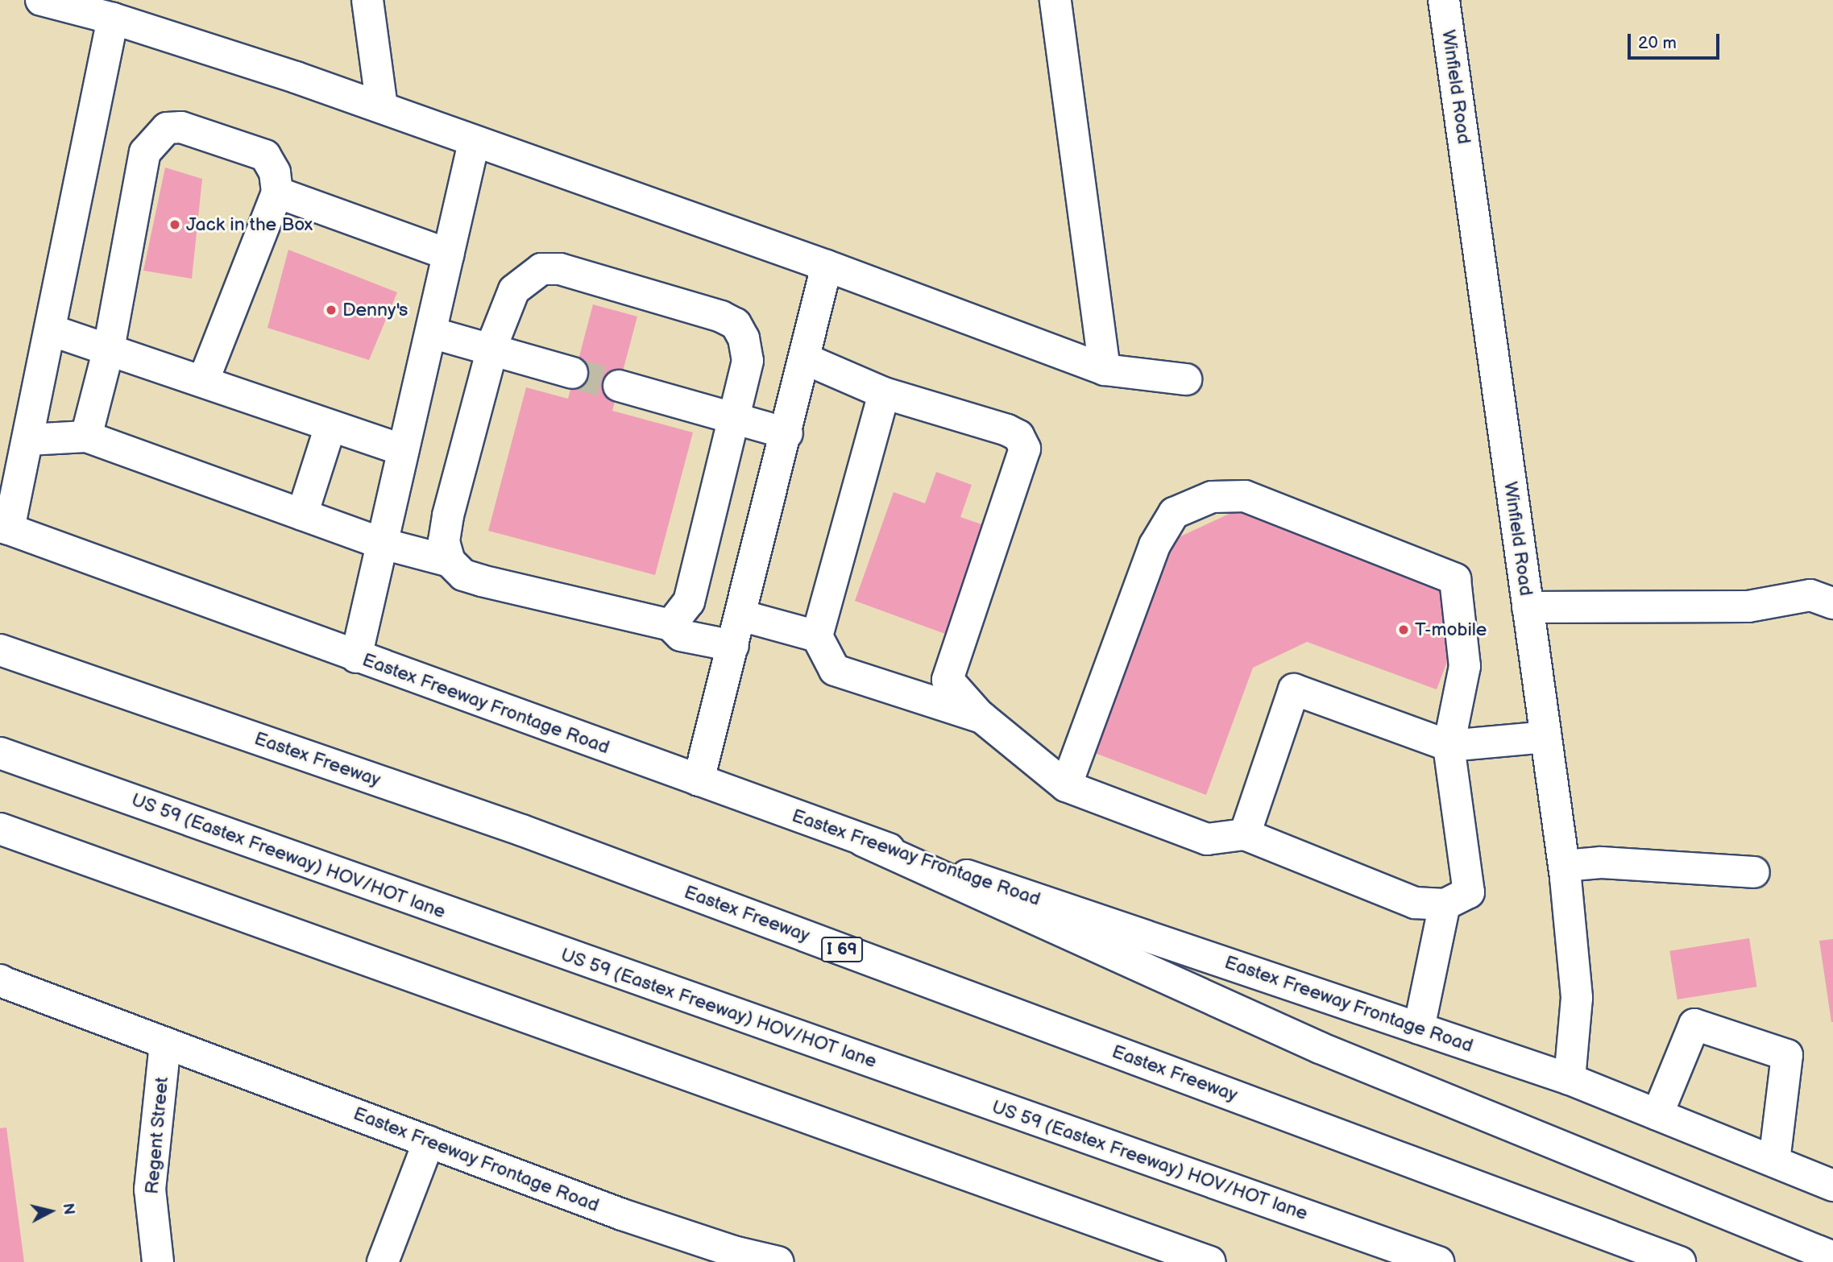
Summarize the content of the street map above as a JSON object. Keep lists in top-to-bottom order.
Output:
{
  "streets": {
    "main road": [
      "Winfield Road",
      "Eastex Freeway Frontage Road",
      "Eastex Freeway",
      "US 59 (Eastex Freeway) HOV/HOT lane",
      "I 69",
      "Regent Street"
    ]
  },
  "crossings": [
    ["Winfield Road", "Eastex Freeway Frontage Road"],
    ["Eastex Freeway Frontage Road", "Regent Street"]
  ],
  "places": ["Jack in the Box", "Denny's", "T-mobile"],
  "scale_bar": "20 m",
  "north": "right"
}
